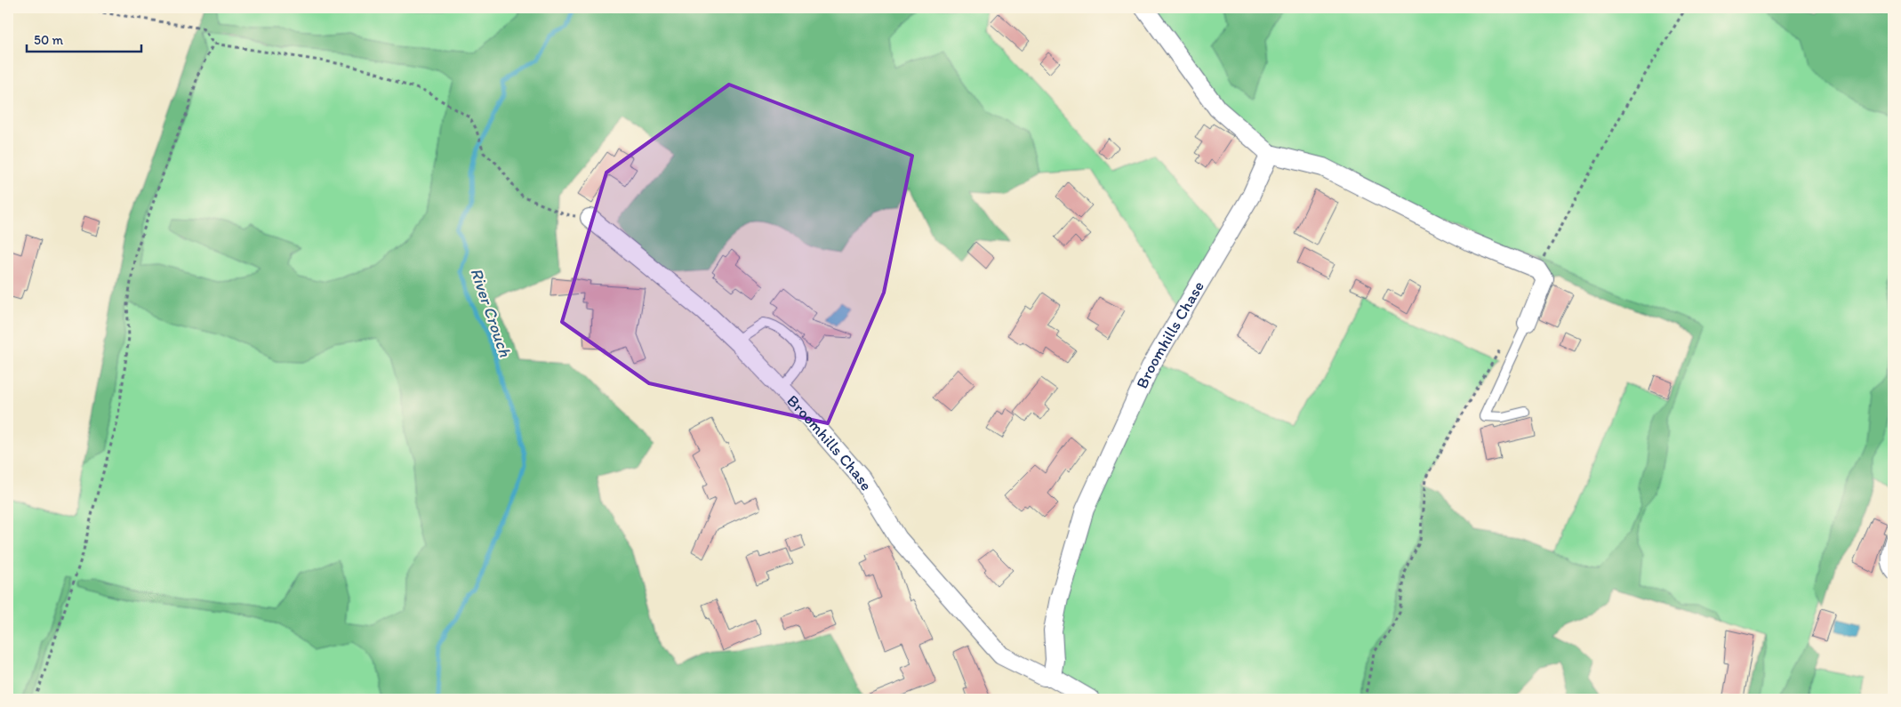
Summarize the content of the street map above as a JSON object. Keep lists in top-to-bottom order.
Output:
{
  "streets": {
    "street": ["Broomhills Chase"]
  },
  "water": ["River Crouch"],
  "scale_bar": "50 m"
}
